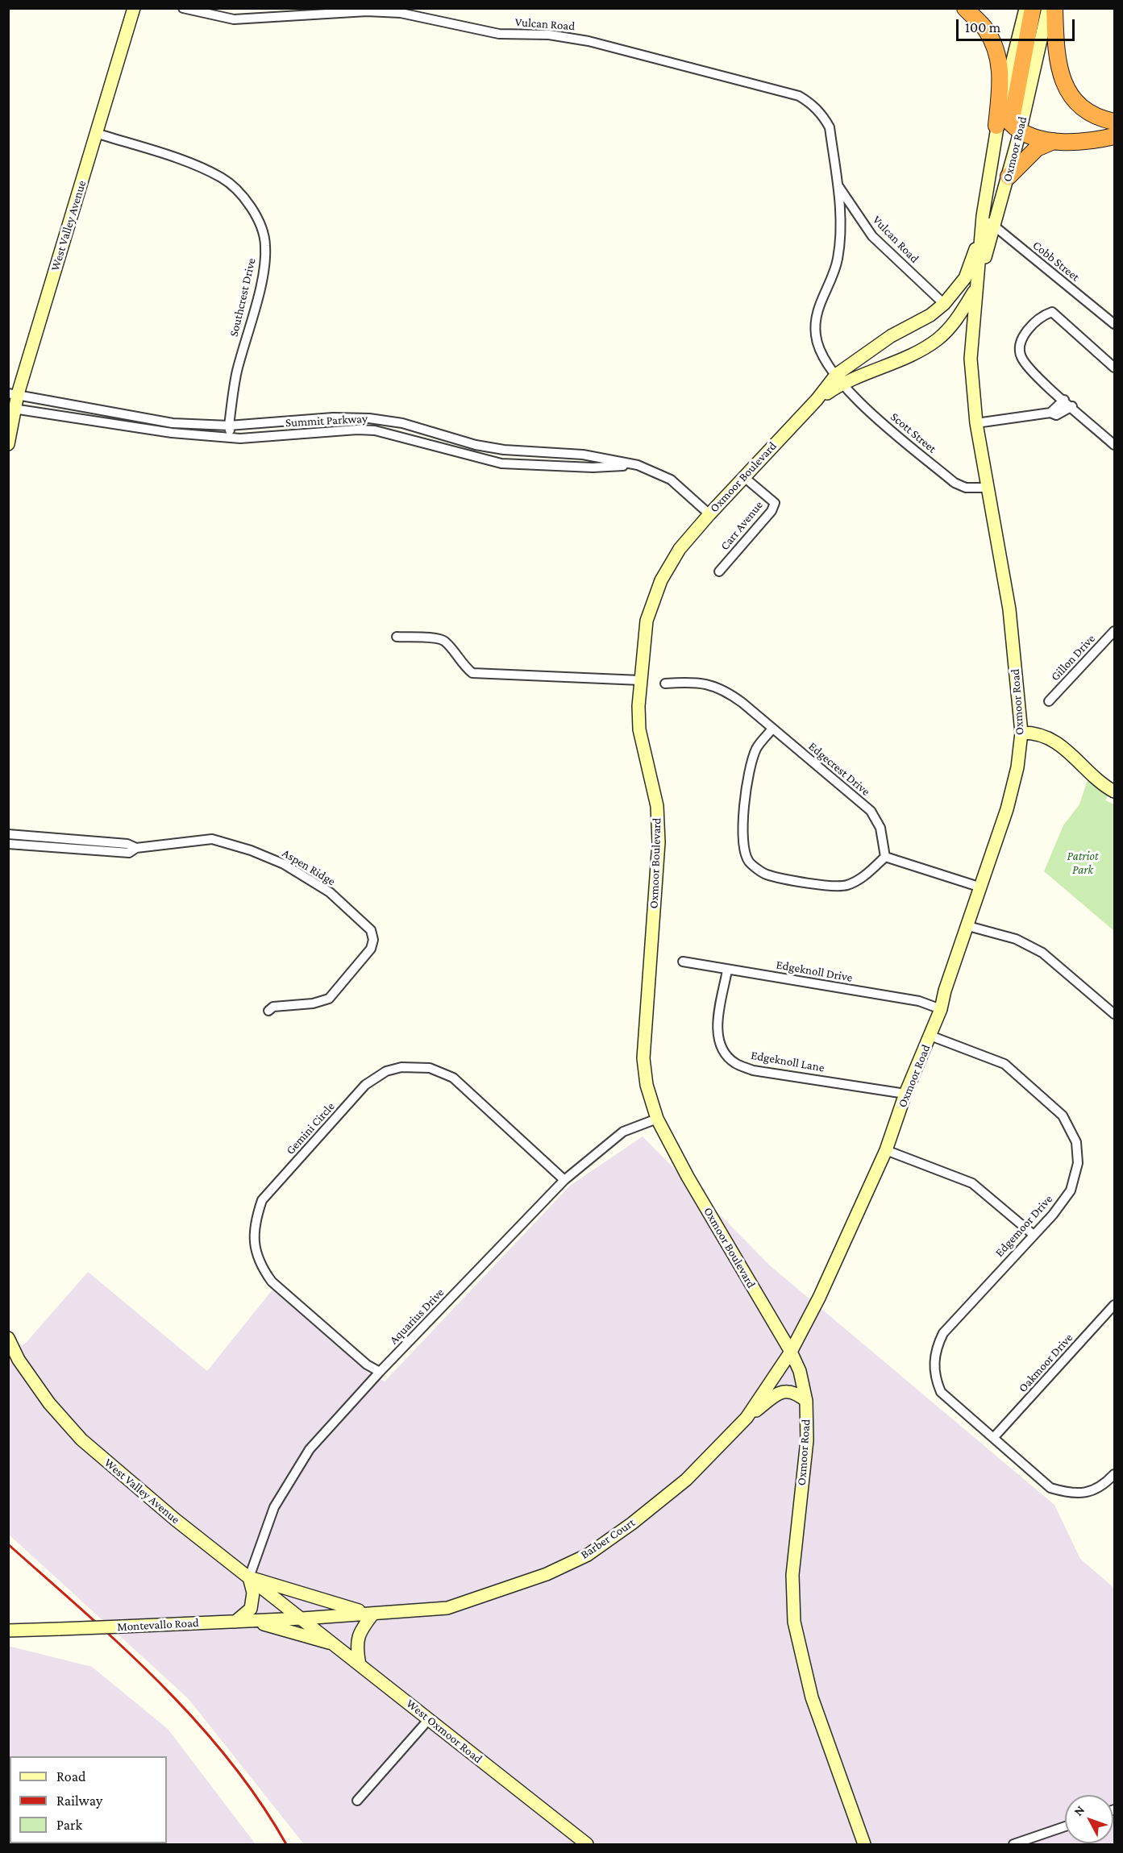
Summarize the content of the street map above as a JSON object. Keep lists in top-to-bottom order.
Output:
{
  "streets": {
    "main road": [
      "Oxmoor Road",
      "West Valley Avenue",
      "Oxmoor Boulevard",
      "Barber Court",
      "Montevallo Road",
      "West Oxmoor Road"
    ],
    "street": [
      "Vulcan Road",
      "Cobb Street",
      "Southcrest Drive",
      "Summit Parkway",
      "Scott Street",
      "Carr Avenue",
      "Gillon Drive",
      "Edgecrest Drive",
      "Aspen Ridge",
      "Edgeknoll Drive",
      "Edgeknoll Lane",
      "Gemini Circle",
      "Edgemoor Drive",
      "Aquarius Drive",
      "Oakmoor Drive"
    ]
  },
  "crossings": [
    ["Vulcan Road", "Scott Street"],
    ["Vulcan Road", "Oxmoor Boulevard"],
    ["Oxmoor Road", "Cobb Street"],
    ["Oxmoor Road", "Scott Street"],
    ["Oxmoor Road", "Oxmoor Boulevard"],
    ["Oxmoor Road", "Edgeknoll Drive"],
    ["Oxmoor Road", "Edgeknoll Lane"],
    ["Oxmoor Road", "Edgemoor Drive"],
    ["Oxmoor Road", "Barber Court"],
    ["West Valley Avenue", "Southcrest Drive"],
    ["West Valley Avenue", "Summit Parkway"],
    ["West Valley Avenue", "Aquarius Drive"],
    ["West Valley Avenue", "Barber Court"],
    ["West Valley Avenue", "Montevallo Road"],
    ["West Valley Avenue", "West Oxmoor Road"],
    ["Cobb Street", "Oxmoor Boulevard"],
    ["Southcrest Drive", "Summit Parkway"],
    ["Summit Parkway", "Oxmoor Boulevard"],
    ["Scott Street", "Oxmoor Boulevard"],
    ["Oxmoor Boulevard", "Carr Avenue"],
    ["Oxmoor Boulevard", "Aquarius Drive"],
    ["Oxmoor Boulevard", "Barber Court"],
    ["Edgeknoll Drive", "Edgeknoll Lane"],
    ["Gemini Circle", "Aquarius Drive"],
    ["Edgemoor Drive", "Oakmoor Drive"],
    ["Barber Court", "Montevallo Road"],
    ["Barber Court", "West Oxmoor Road"],
    ["Montevallo Road", "West Oxmoor Road"]
  ],
  "parks": ["Patriot Park"],
  "legend": ["Road", "Railway", "Park"],
  "scale_bar": "100 m",
  "north": "top left"
}
